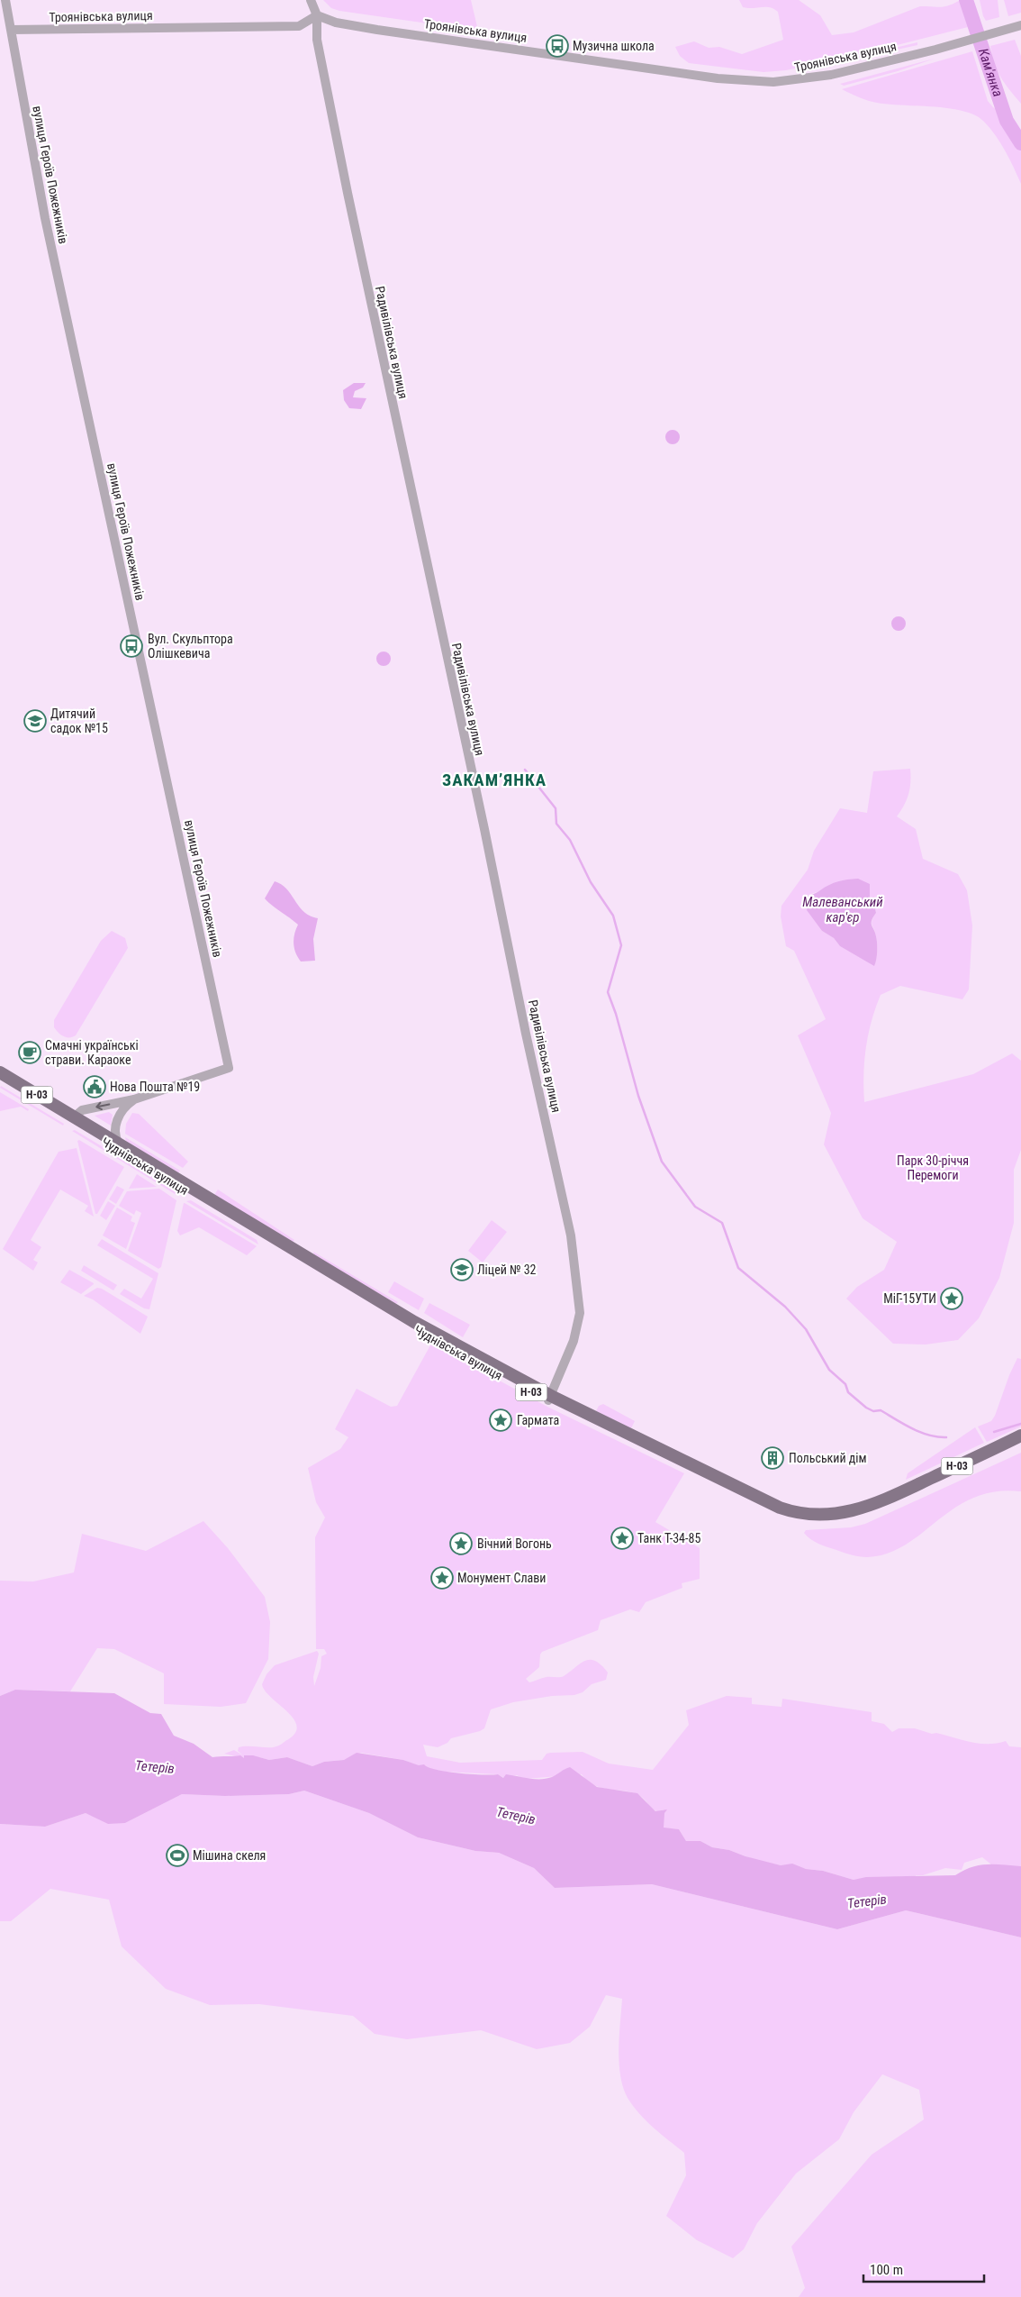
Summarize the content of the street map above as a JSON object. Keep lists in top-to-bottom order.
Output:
{
  "streets": {
    "main road": ["Н-03", "Чуднівська вулиця"],
    "street": ["Троянівська вулиця", "вулиця Героїв Пожежників", "Радивілівська вулиця"]
  },
  "crossings": [
    ["Троянівська вулиця", "вулиця Героїв Пожежників"],
    ["Троянівська вулиця", "Радивілівська вулиця"],
    ["Радивілівська вулиця", "Чуднівська вулиця"]
  ],
  "districts": ["ЗАКАМ’ЯНКА"],
  "water": ["Кам'янка", "Малеванський кар'єр", "Тетерів"],
  "parks": ["Парк 30-річчя Перемоги"],
  "places": {
    "bus stop": ["Музична школа", "Вул. Скульптора Олішкевича"],
    "school or university": ["Дитячий садок №15", "Ліцей № 32"],
    "cafe": ["Смачні українські страви. Караоке"],
    "public building": ["Нова Пошта №19"],
    "place": [
      "МіГ-15УТИ",
      "Гармата",
      "Танк Т-34-85",
      "Вічний Вогонь",
      "Монумент Слави"
    ],
    "building": ["Польський дім"],
    "sports": ["Мішина скеля"]
  },
  "scale_bar": "100 m"
}
